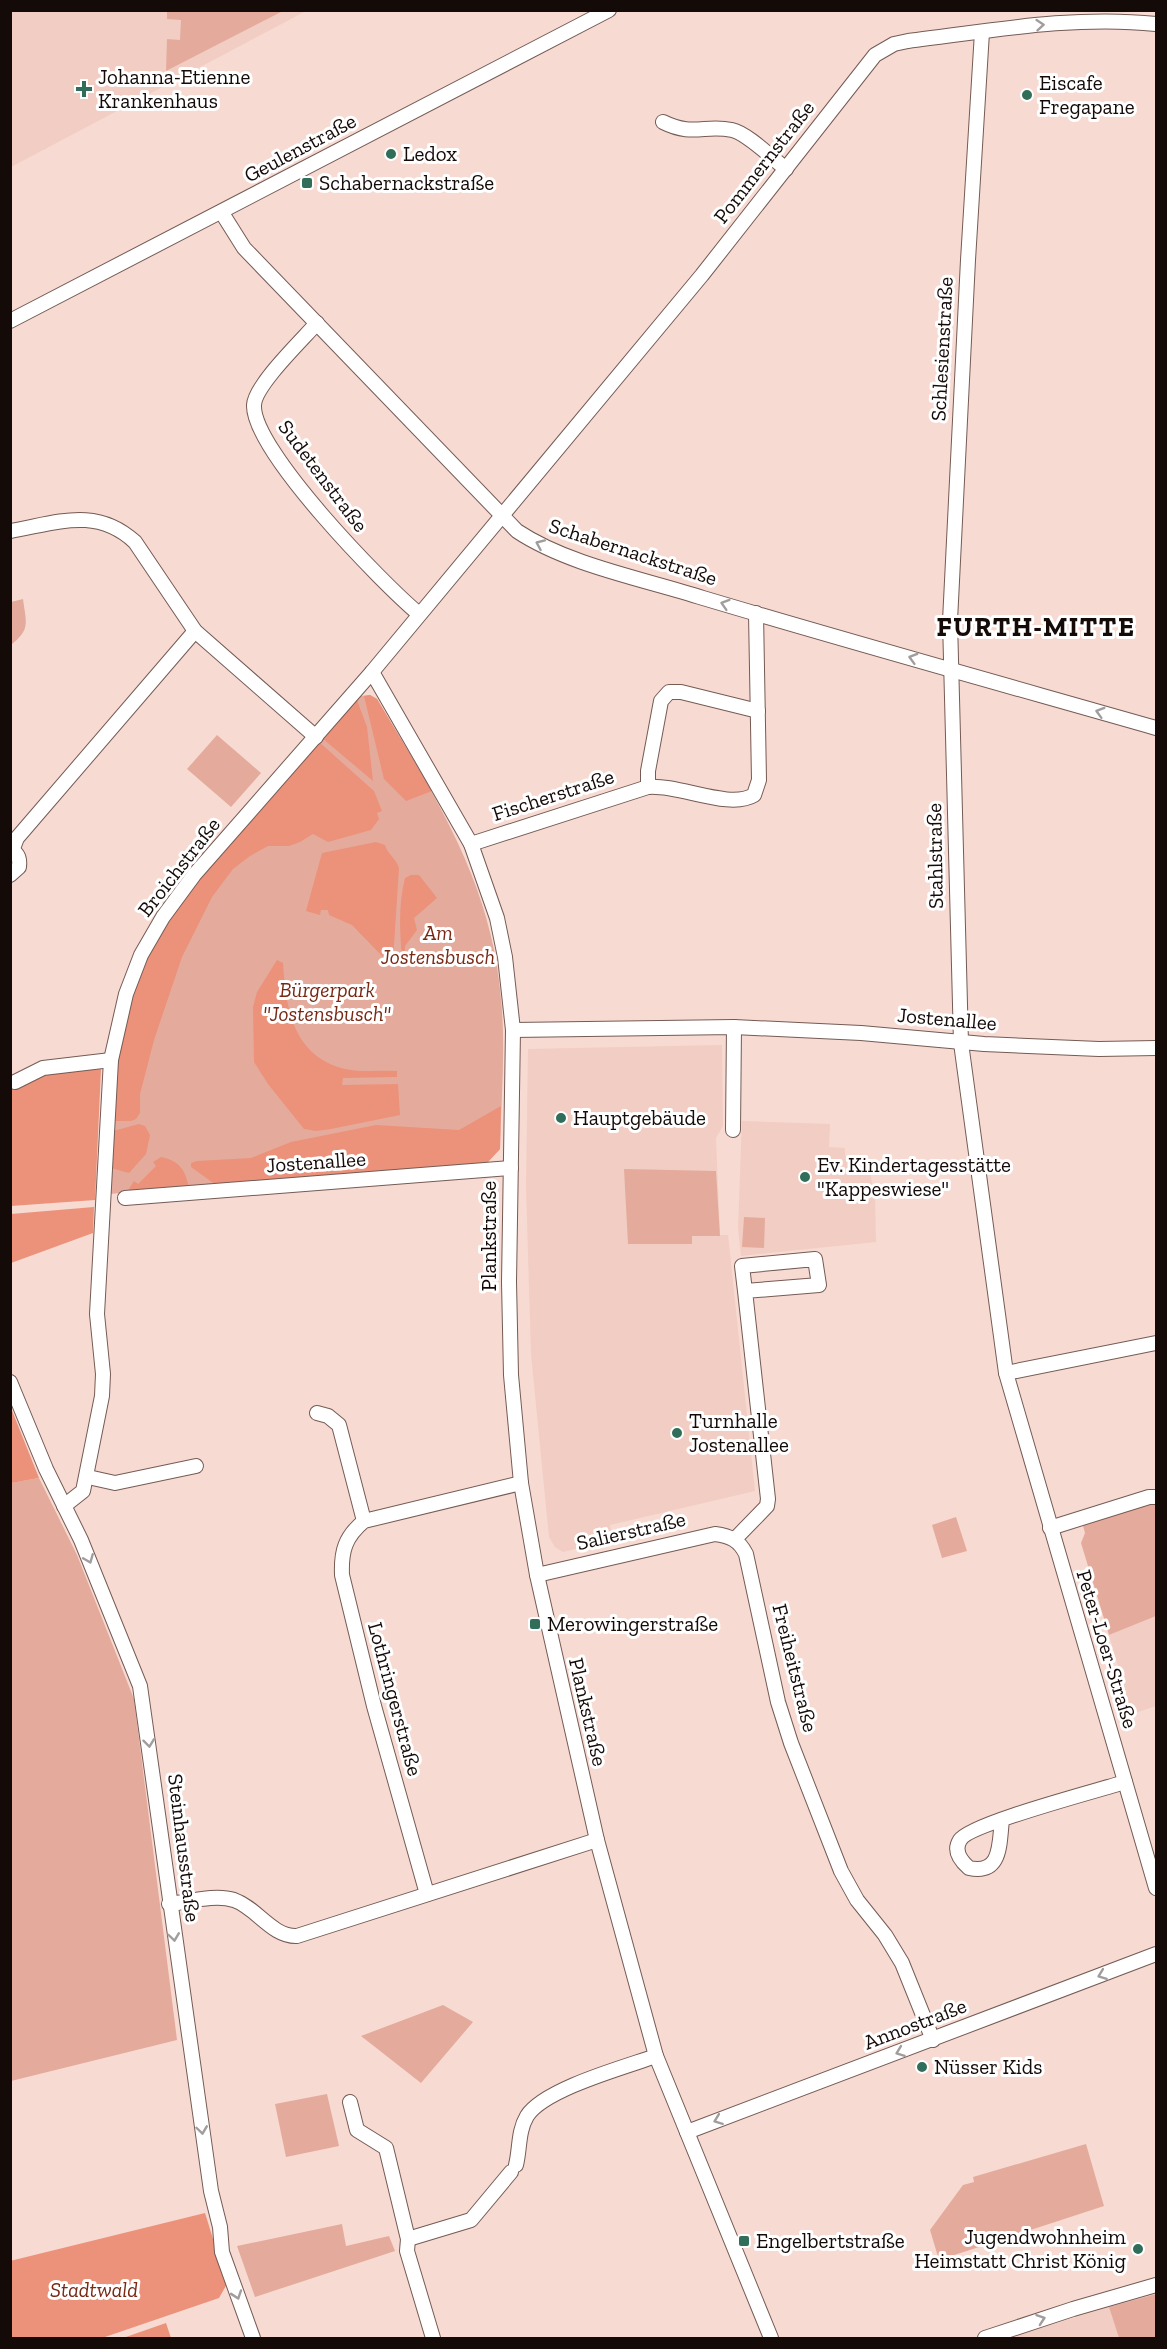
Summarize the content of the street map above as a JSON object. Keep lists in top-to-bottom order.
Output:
{
  "streets": {
    "street": [
      "Geulenstraße",
      "Pommernstraße",
      "Schlesienstraße",
      "Sudetenstraße",
      "Schabernackstraße",
      "Fischerstraße",
      "Stahlstraße",
      "Broichstraße",
      "Jostenallee",
      "Plankstraße",
      "Salierstraße",
      "Peter-Loer-Straße",
      "Freiheitstraße",
      "Lothringerstraße",
      "Steinhausstraße",
      "Annostraße"
    ]
  },
  "crossings": [
    ["Geulenstraße", "Schabernackstraße"],
    ["Pommernstraße", "Schlesienstraße"],
    ["Pommernstraße", "Schabernackstraße"],
    ["Pommernstraße", "Broichstraße"],
    ["Schlesienstraße", "Schabernackstraße"],
    ["Schlesienstraße", "Stahlstraße"],
    ["Sudetenstraße", "Schabernackstraße"],
    ["Sudetenstraße", "Broichstraße"],
    ["Schabernackstraße", "Fischerstraße"],
    ["Schabernackstraße", "Stahlstraße"],
    ["Schabernackstraße", "Broichstraße"],
    ["Stahlstraße", "Jostenallee"],
    ["Stahlstraße", "Peter-Loer-Straße"],
    ["Broichstraße", "Steinhausstraße"],
    ["Jostenallee", "Plankstraße"],
    ["Jostenallee", "Peter-Loer-Straße"],
    ["Plankstraße", "Salierstraße"],
    ["Plankstraße", "Annostraße"],
    ["Salierstraße", "Freiheitstraße"],
    ["Freiheitstraße", "Annostraße"]
  ],
  "one_way": ["Schabernackstraße", "Steinhausstraße", "Annostraße"],
  "districts": ["FURTH-MITTE"],
  "parks": ["Am Jostensbusch", "Bürgerpark \"Jostensbusch\"", "Stadtwald"],
  "places": {
    "health": ["Johanna-Etienne Krankenhaus"],
    "other": [
      "Eiscafe Fregapane",
      "Ledox",
      "Hauptgebäude",
      "Ev. Kindertagesstätte \"Kappeswiese\"",
      "Turnhalle Jostenallee",
      "Nüsser Kids",
      "Jugendwohnheim Heimstatt Christ König"
    ],
    "transit": ["Schabernackstraße", "Merowingerstraße", "Engelbertstraße"]
  }
}
